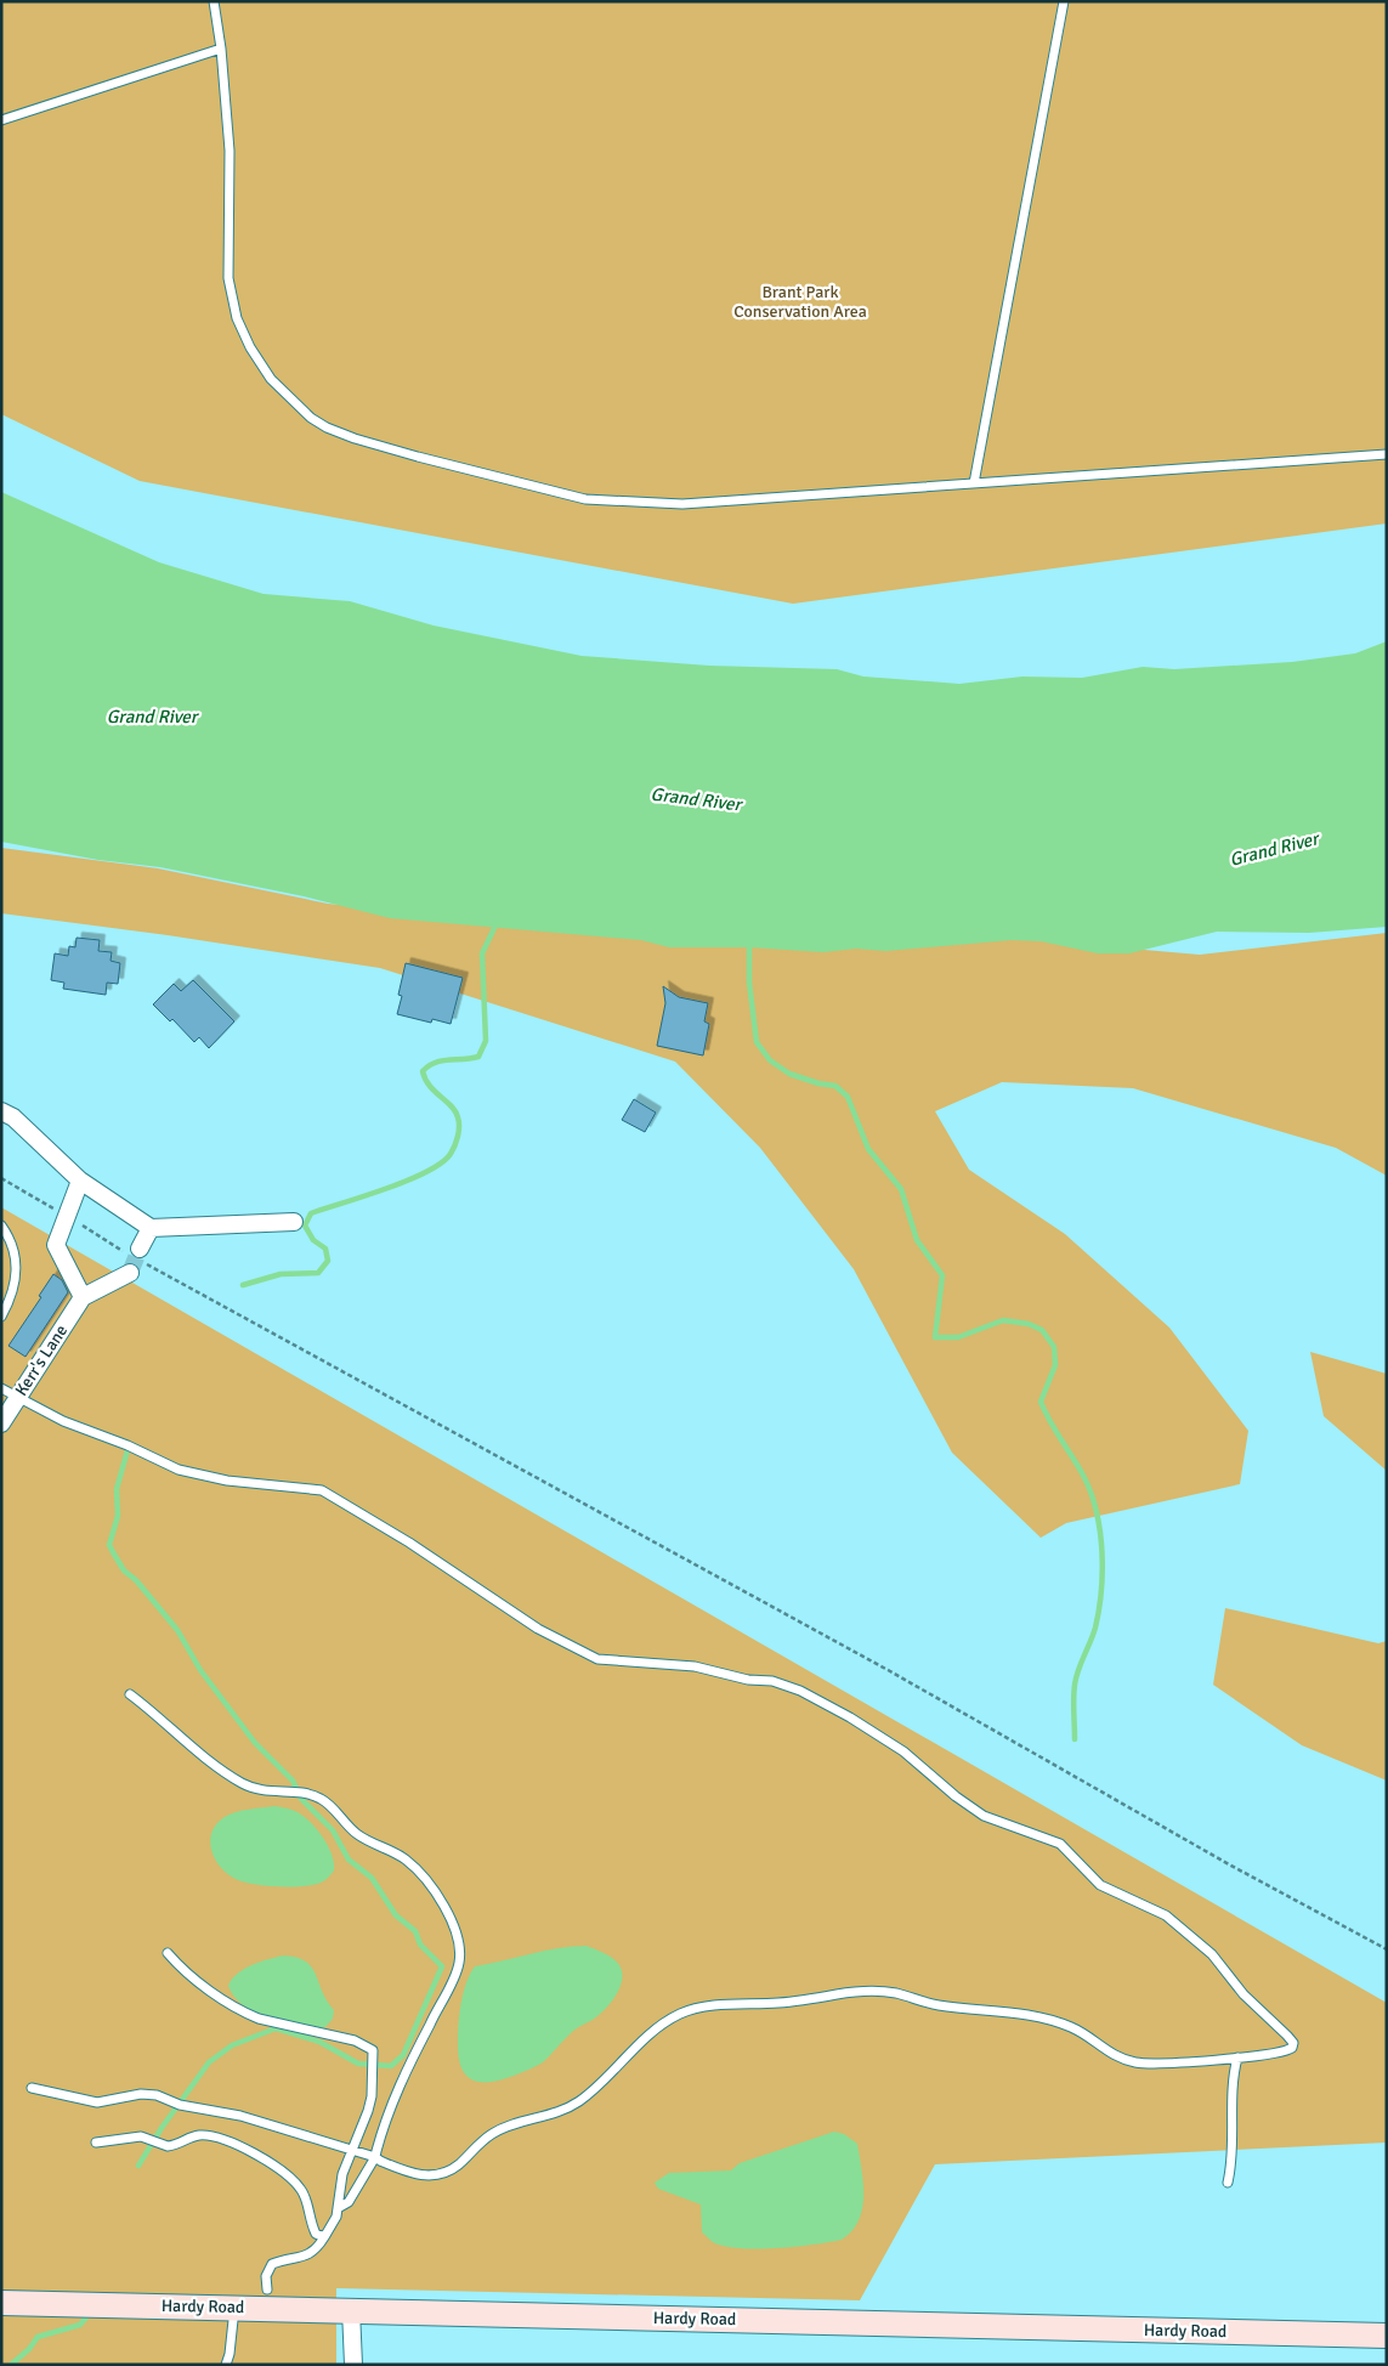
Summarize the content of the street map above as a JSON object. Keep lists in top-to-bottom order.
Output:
{
  "streets": {
    "main road": ["Hardy Road"],
    "street": ["Kerr's Lane"]
  },
  "water": ["Grand River"],
  "parks": ["Brant Park Conservation Area"]
}
